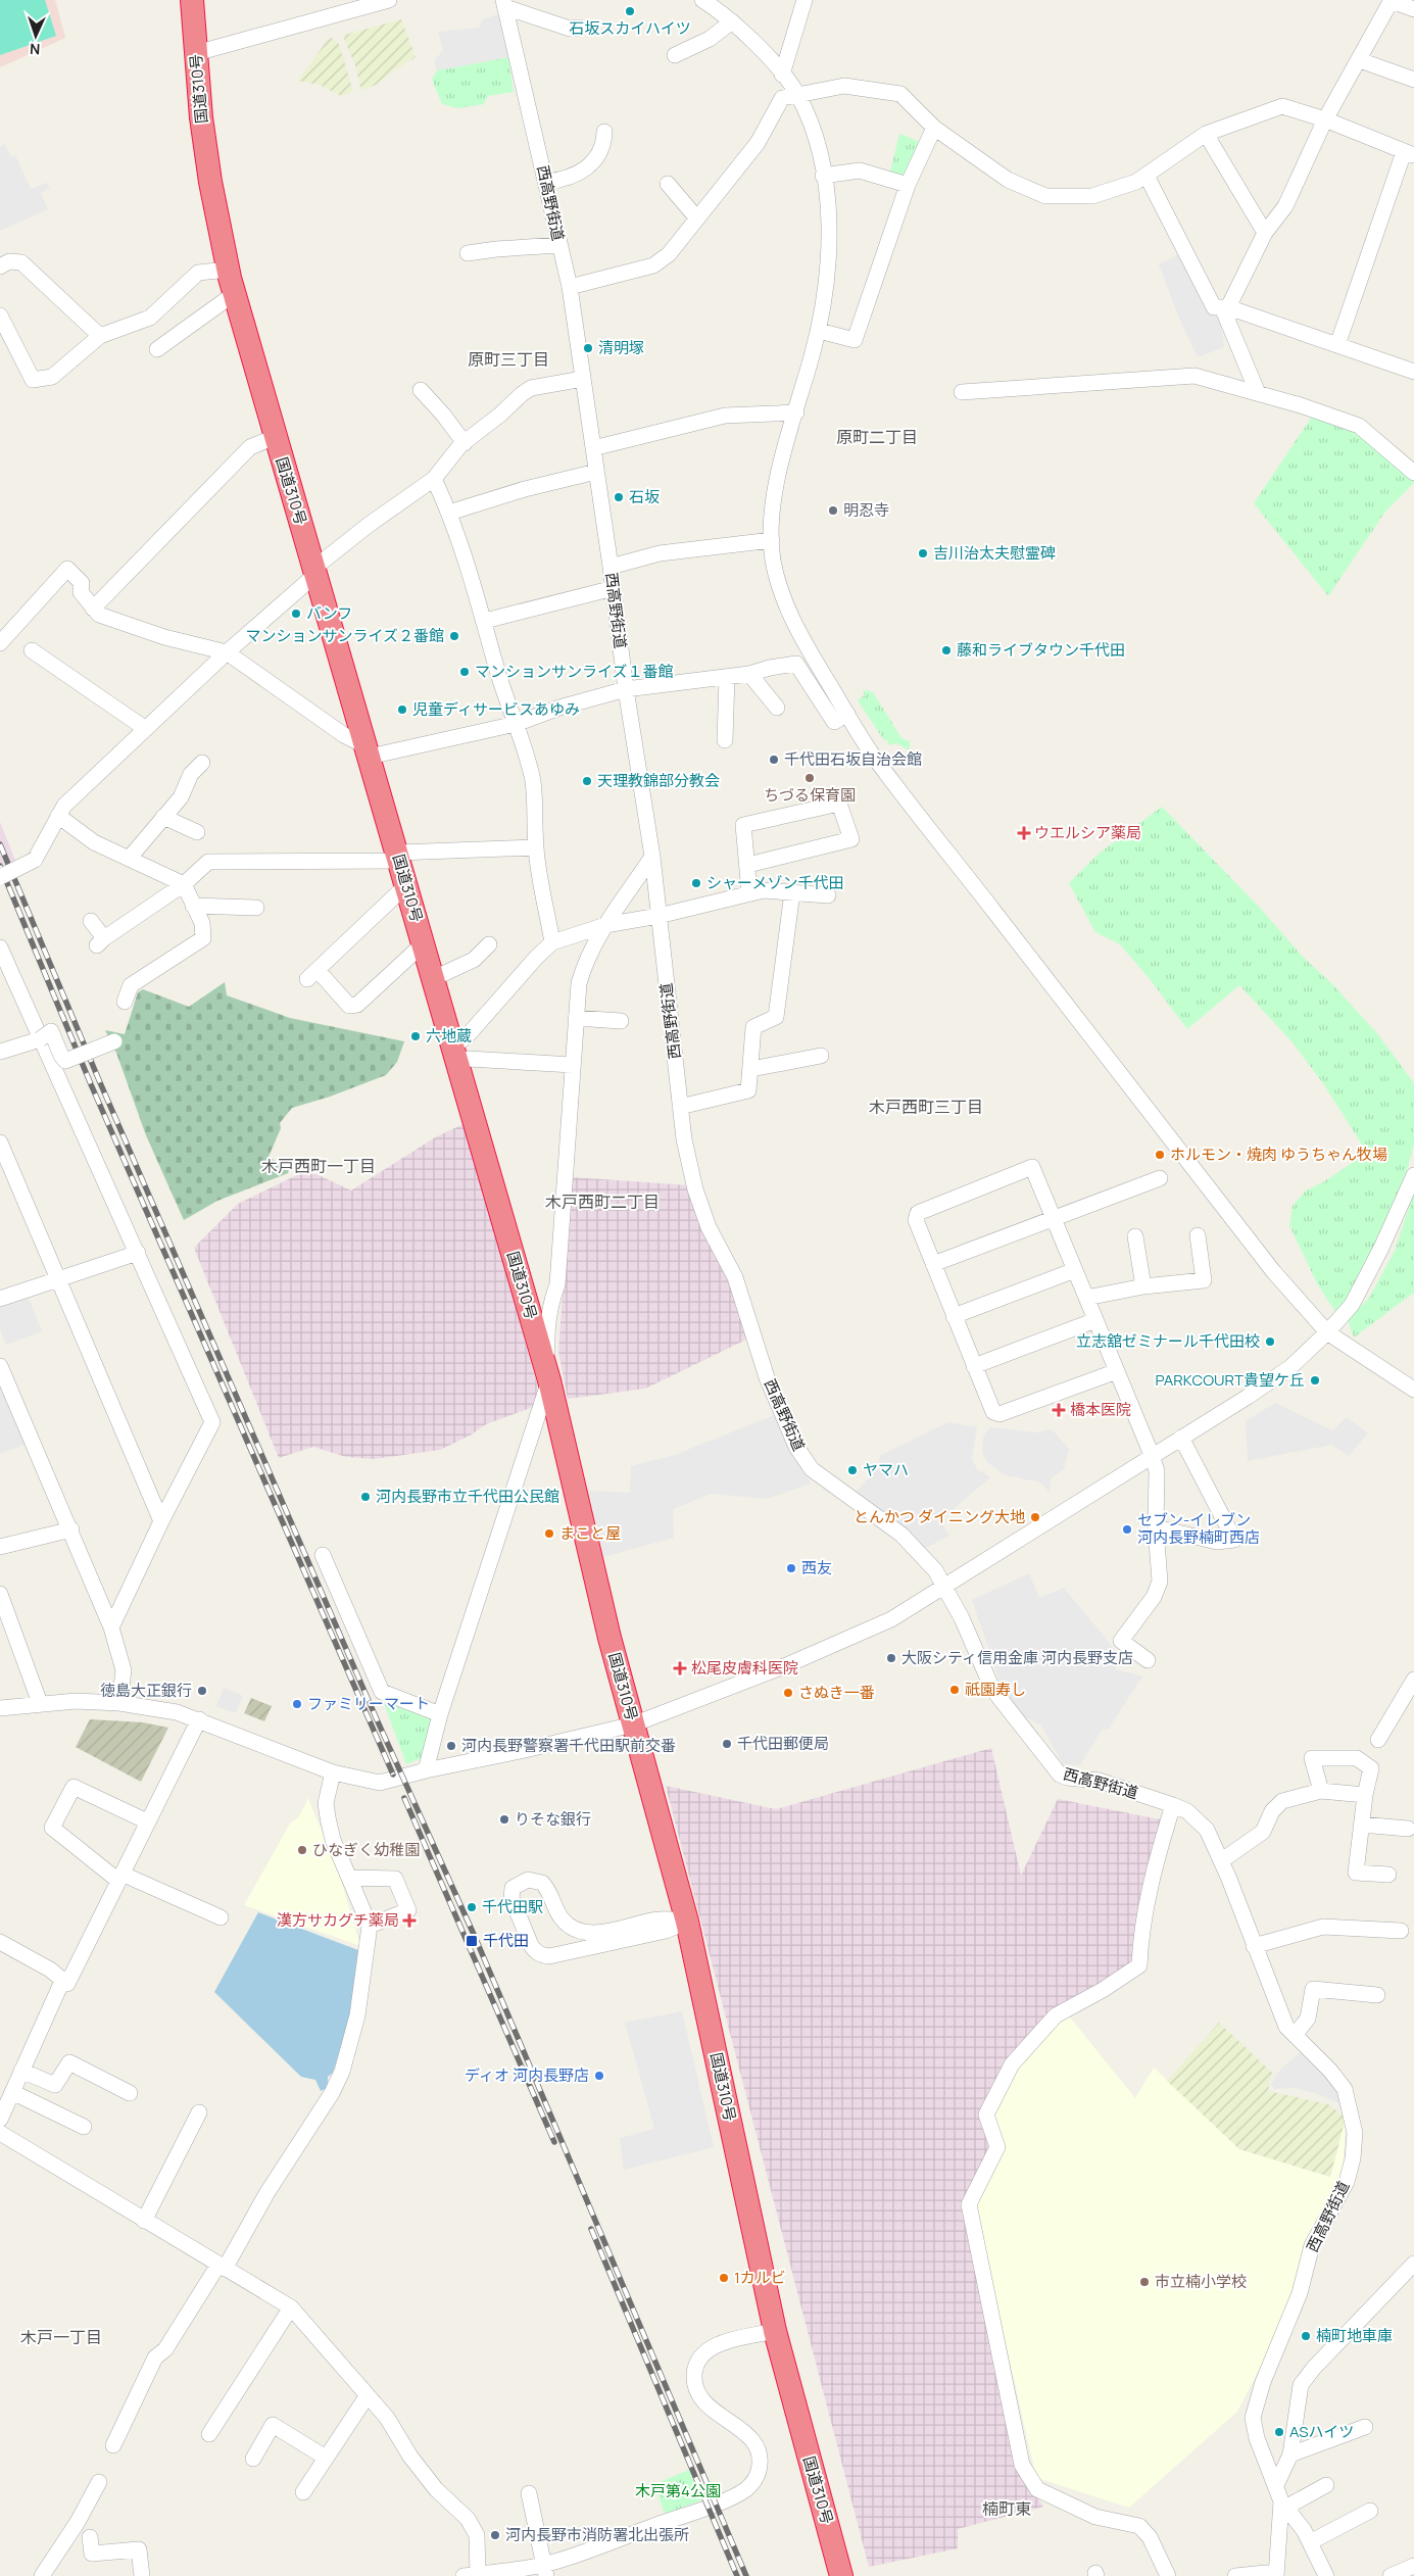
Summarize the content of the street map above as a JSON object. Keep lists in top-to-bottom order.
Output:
{
  "streets": {
    "highway": ["国道310号"],
    "street": ["西高野街道"]
  },
  "districts": [
    "原町三丁目",
    "原町二丁目",
    "木戸西町三丁目",
    "木戸西町一丁目",
    "木戸西町二丁目",
    "木戸一丁目",
    "楠町東"
  ],
  "parks": ["木戸第4公園"],
  "places": {
    "other": [
      "石坂スカイハイツ",
      "清明塚",
      "石坂",
      "明忍寺",
      "吉川治太夫慰霊碑",
      "バンフ",
      "マンションサンライズ２番館",
      "藤和ライブタウン千代田",
      "マンションサンライズ１番館",
      "児童ディサービスあゆみ",
      "千代田石坂自治会館",
      "ちづる保育園",
      "天理教錦部分教会",
      "シャーメゾン千代田",
      "六地蔵",
      "ホルモン・焼肉 ゆうちゃん牧場",
      "立志舘ゼミナール千代田校",
      "PARKCOURT貴望ケ丘",
      "ヤマハ",
      "河内長野市立千代田公民館",
      "とんかつ ダイニング大地",
      "セブン-イレブン 河内長野楠町西店",
      "まこと屋",
      "西友",
      "大阪シティ信用金庫 河内長野支店",
      "祇園寿し",
      "徳島大正銀行",
      "さぬき一番",
      "ファミリーマート",
      "千代田郵便局",
      "河内長野警察署千代田駅前交番",
      "りそな銀行",
      "ひなぎく幼稚園",
      "千代田駅",
      "ディオ 河内長野店",
      "1カルビ",
      "市立楠小学校",
      "楠町地車庫",
      "ASハイツ",
      "河内長野市消防署北出張所"
    ],
    "health": [
      "ウエルシア薬局",
      "橋本医院",
      "松尾皮膚科医院",
      "漢方サカグチ薬局"
    ],
    "transit": ["千代田"]
  },
  "north": "bottom"
}
